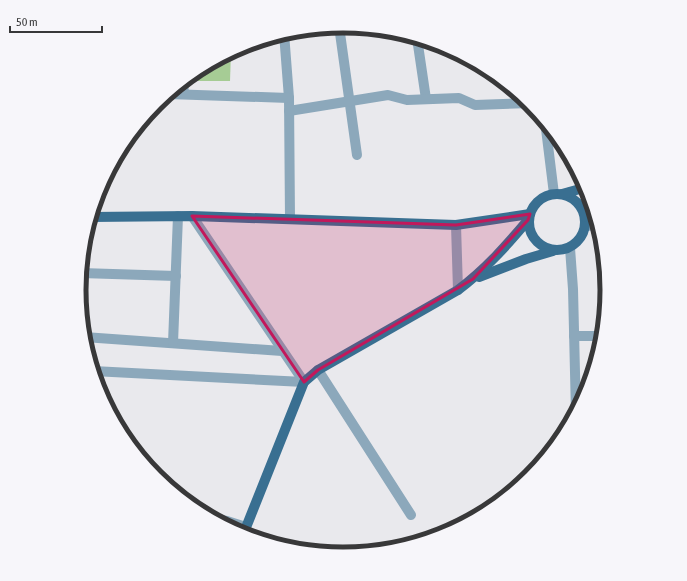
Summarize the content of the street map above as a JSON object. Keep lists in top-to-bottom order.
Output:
{
  "scale_bar": "50 m"
}
